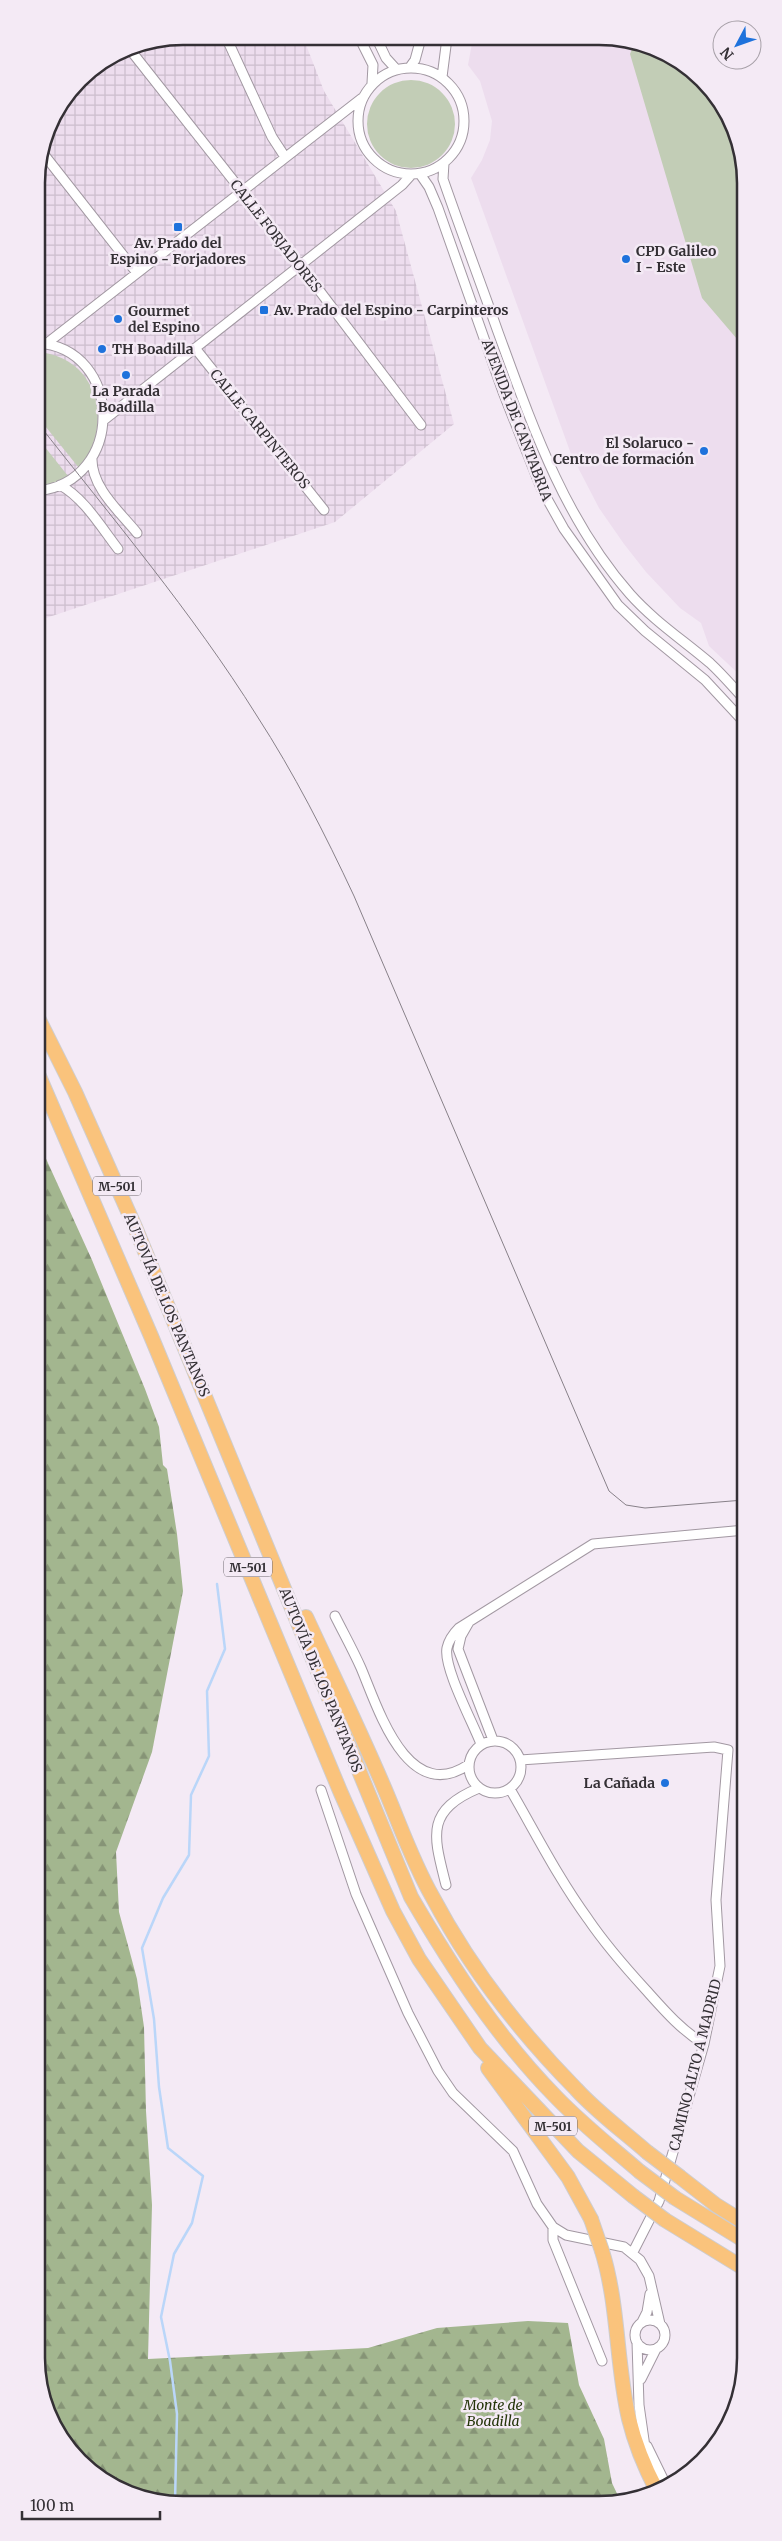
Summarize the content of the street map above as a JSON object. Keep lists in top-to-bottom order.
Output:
{
  "streets": {
    "highway": ["M-501", "AUTOVÍA DE LOS PANTANOS"],
    "street": [
      "CALLE FORJADORES",
      "AVENIDA DE CANTABRIA",
      "CALLE CARPINTEROS",
      "CAMINO ALTO A MADRID"
    ]
  },
  "parks": ["Monte de Boadilla"],
  "places": {
    "transit": ["Av. Prado del Espino - Forjadores", "Av. Prado del Espino - Carpinteros"],
    "other": [
      "CPD Galileo I - Este",
      "Gourmet del Espino",
      "TH Boadilla",
      "La Parada Boadilla",
      "El Solaruco - Centro de formación",
      "La Cañada"
    ]
  },
  "scale_bar": "100 m",
  "north": "bottom left"
}
